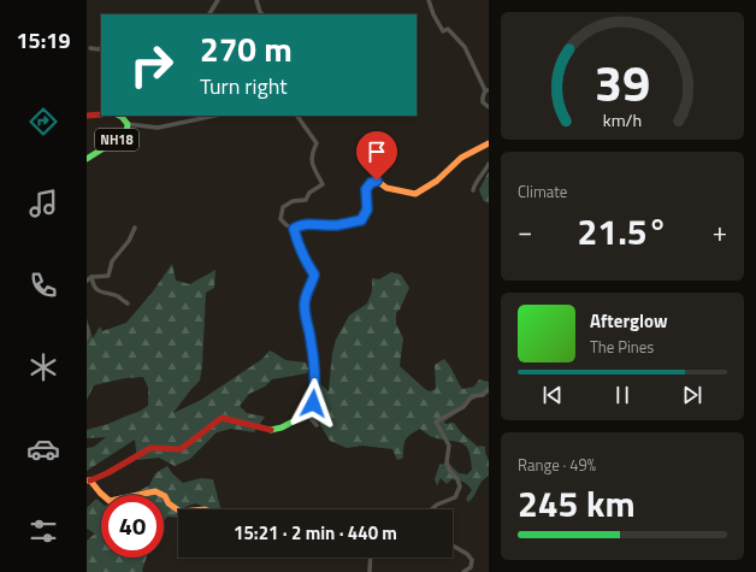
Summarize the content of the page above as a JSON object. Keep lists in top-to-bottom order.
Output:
{
  "streets": {
    "street": ["NH18"]
  },
  "page": {
    "tabs": "15:19",
    "turn": ["270 m", "Turn right"],
    "tile": [
      "Climate",
      ["Range · 49%", "245 km"]
    ],
    "heat": ["−", "21.5°", "+"],
    "song": ["Afterglow", "The Pines"],
    "limit": "40",
    "trip": "15:21 · 2 min · 440 m",
    "gauge": ["39", "km/h"]
  }
}
